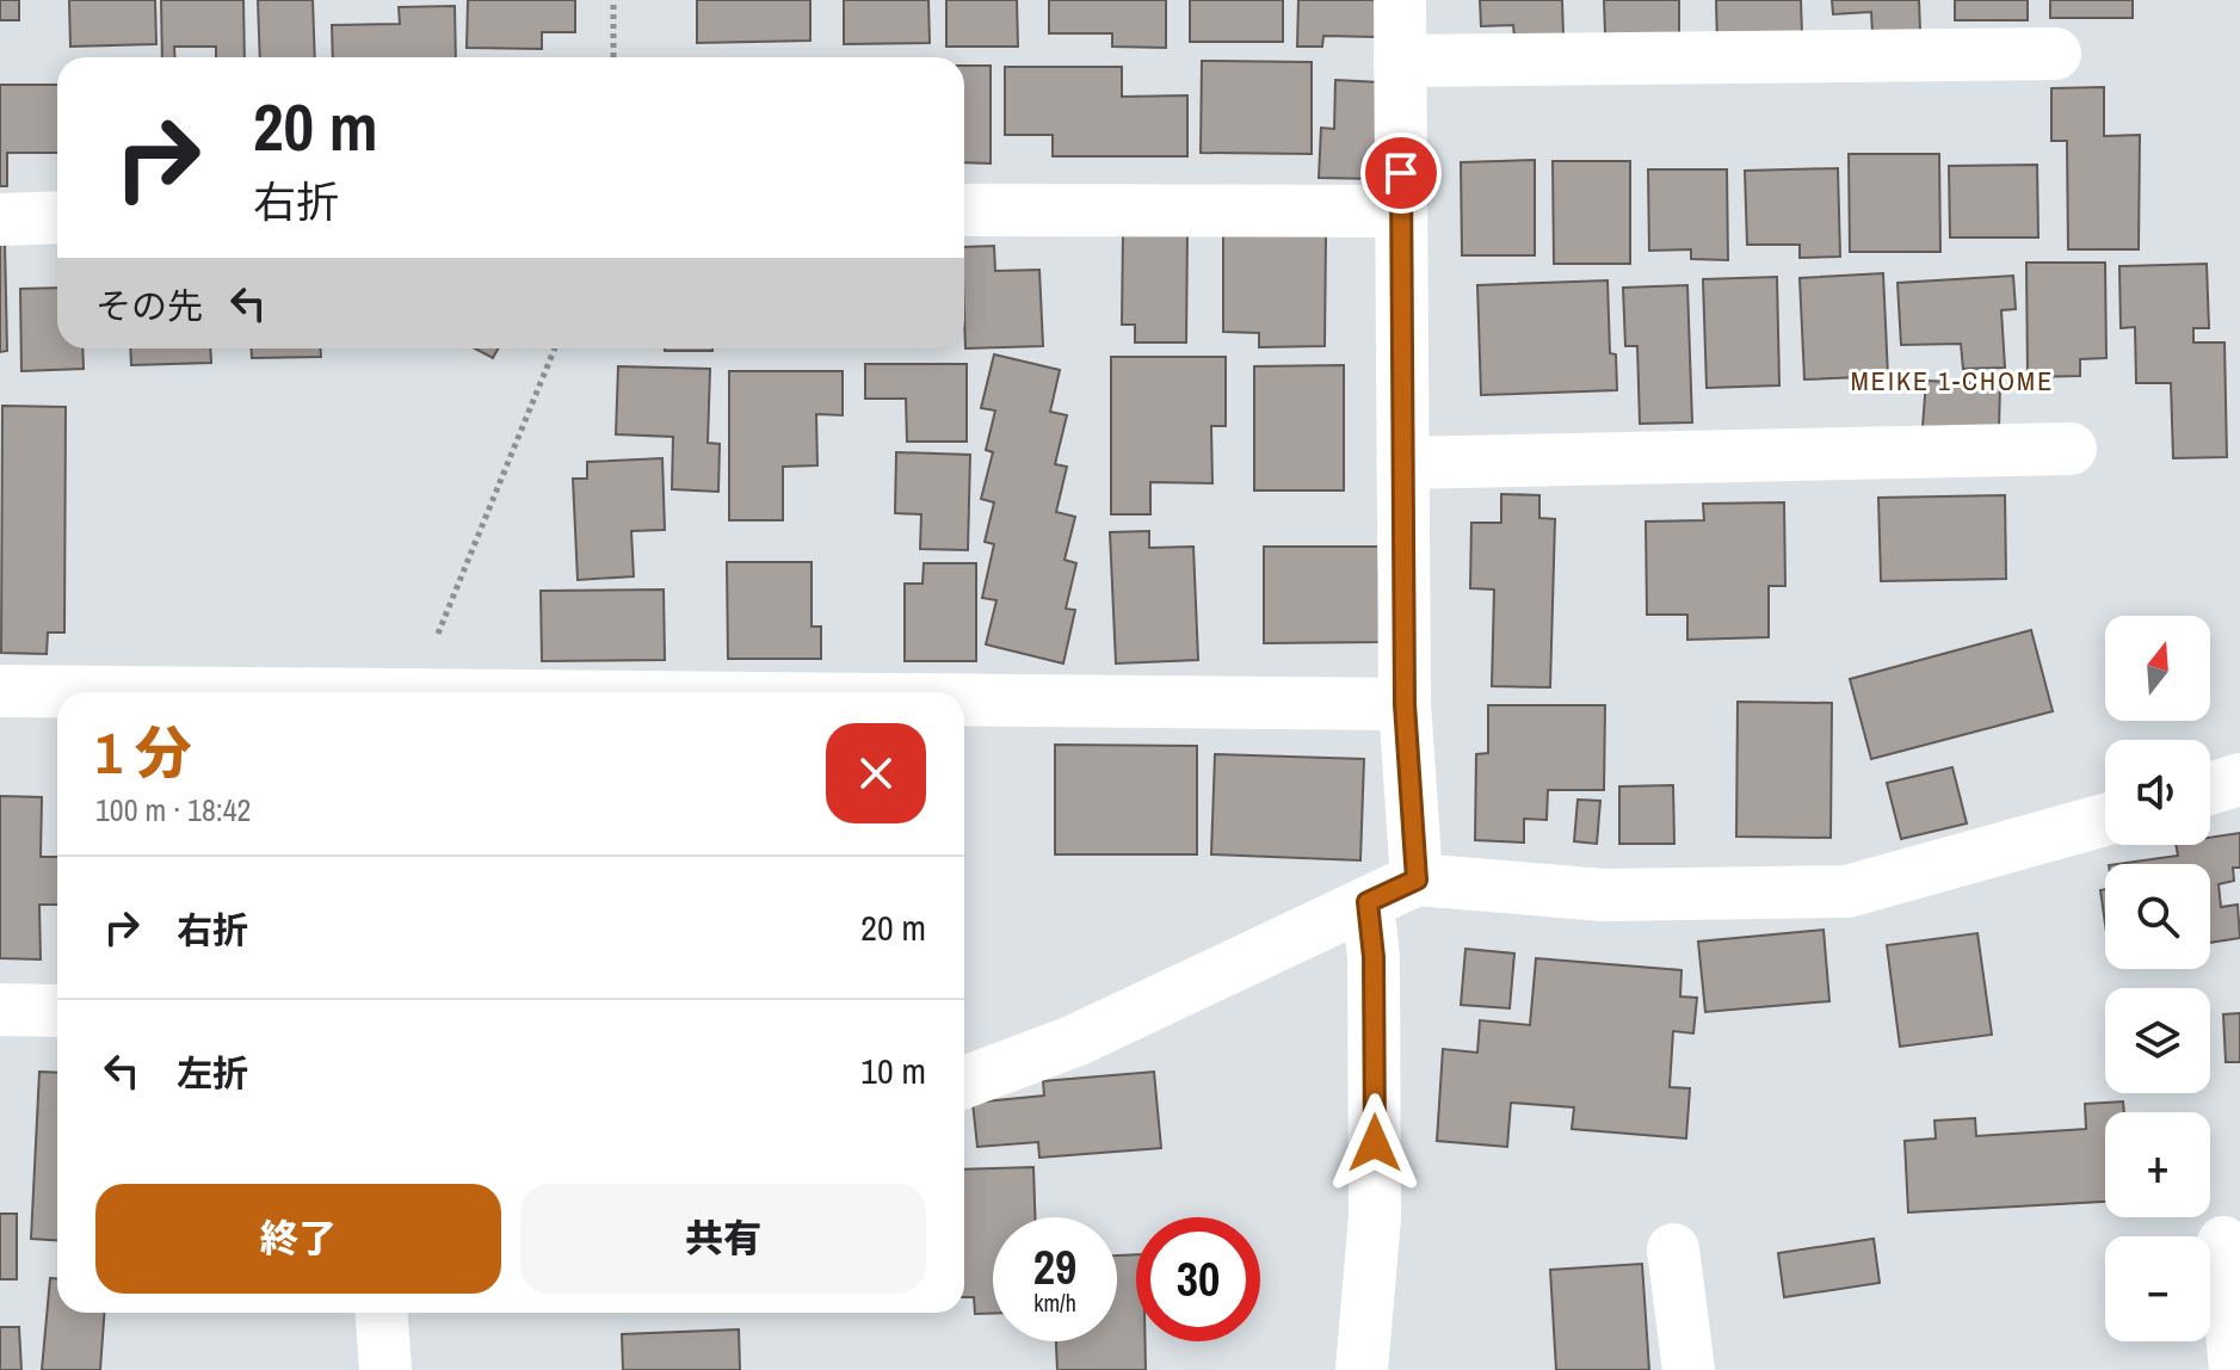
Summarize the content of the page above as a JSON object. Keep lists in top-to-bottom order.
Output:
{
  "districts": ["MEIKE 1-CHOME"],
  "north": "top",
  "page": {
    "turn": ["20 m", "右折"],
    "then": "その先",
    "map_buttons": ["+", "−"],
    "heading": ["1 分", "100 m · 18:42"],
    "list": [
      {
        "name": "右折",
        "value": "20 m"
      },
      {
        "name": "左折",
        "value": "10 m"
      }
    ],
    "buttons": ["終了", "共有"],
    "speed": "29 km/h",
    "limit": "30"
  }
}
